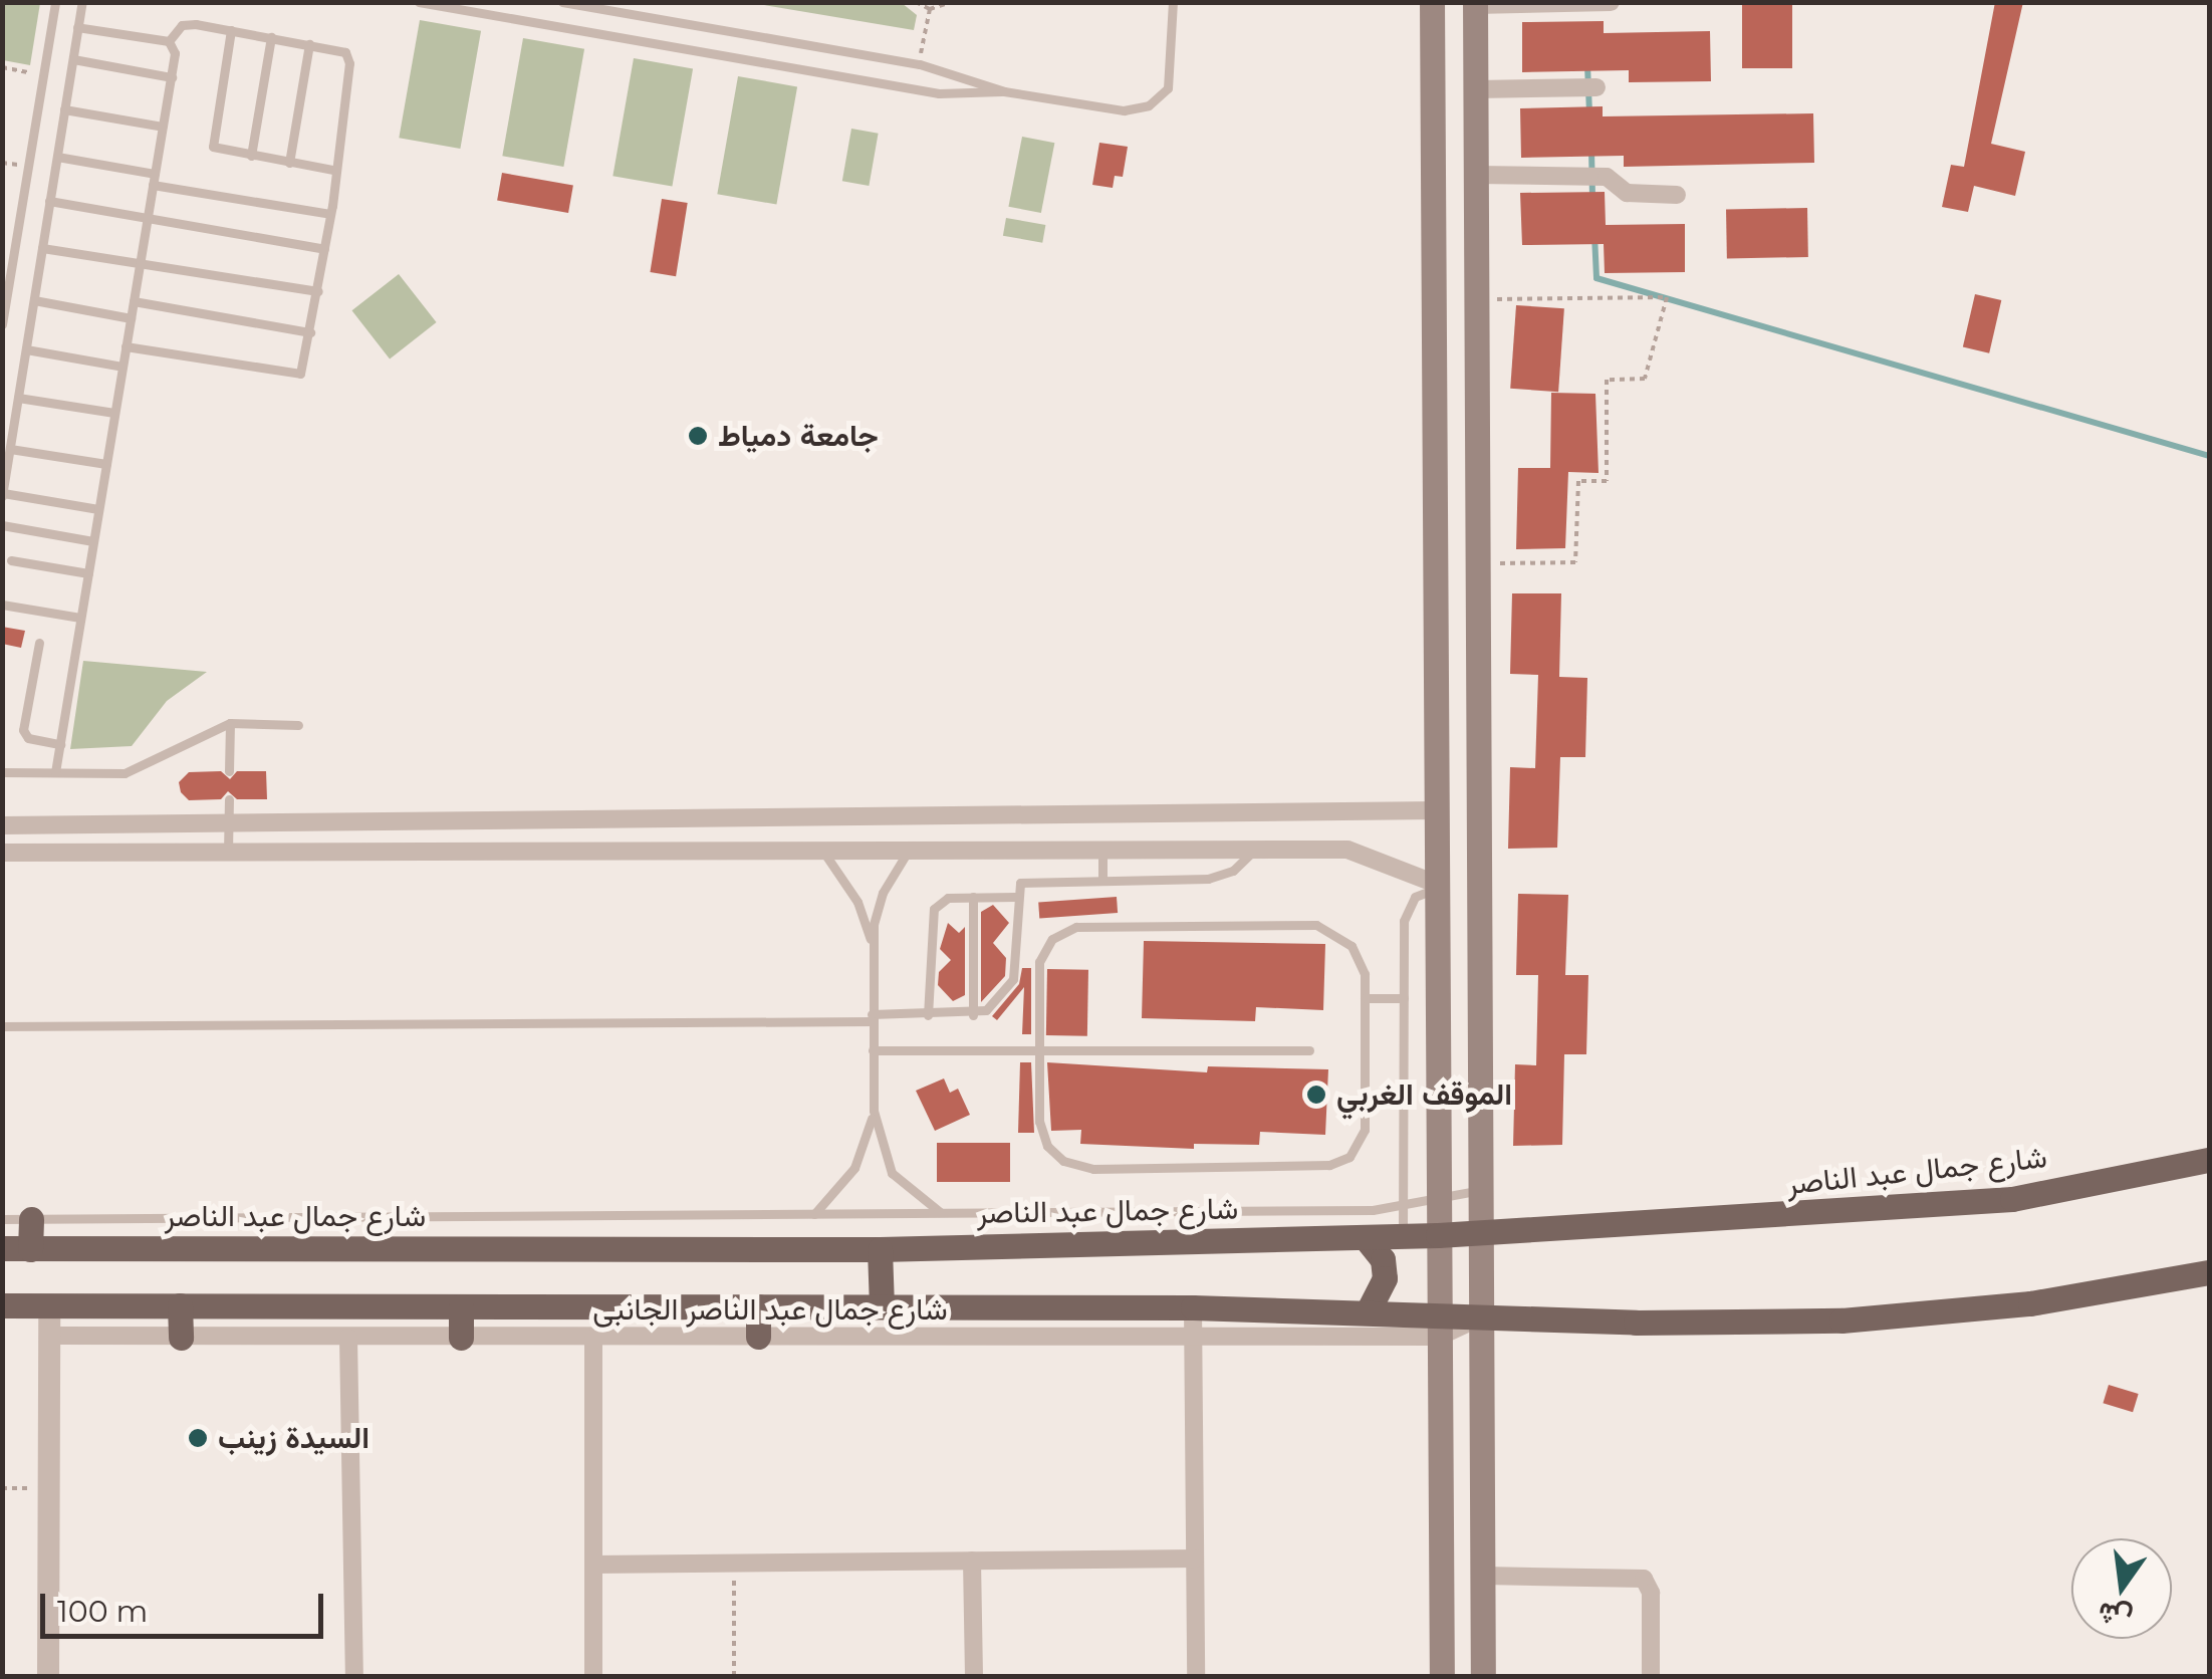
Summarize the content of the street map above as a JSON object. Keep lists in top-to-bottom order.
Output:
{
  "streets": {
    "main road": ["شارع جمال عبد الناصر"],
    "street": ["شارع جمال عبد الناصر الجانبى"]
  },
  "places": ["جامعة دمياط", "الموقف الغربي", "السيدة زينب"],
  "scale_bar": "100 m",
  "north": "bottom"
}
